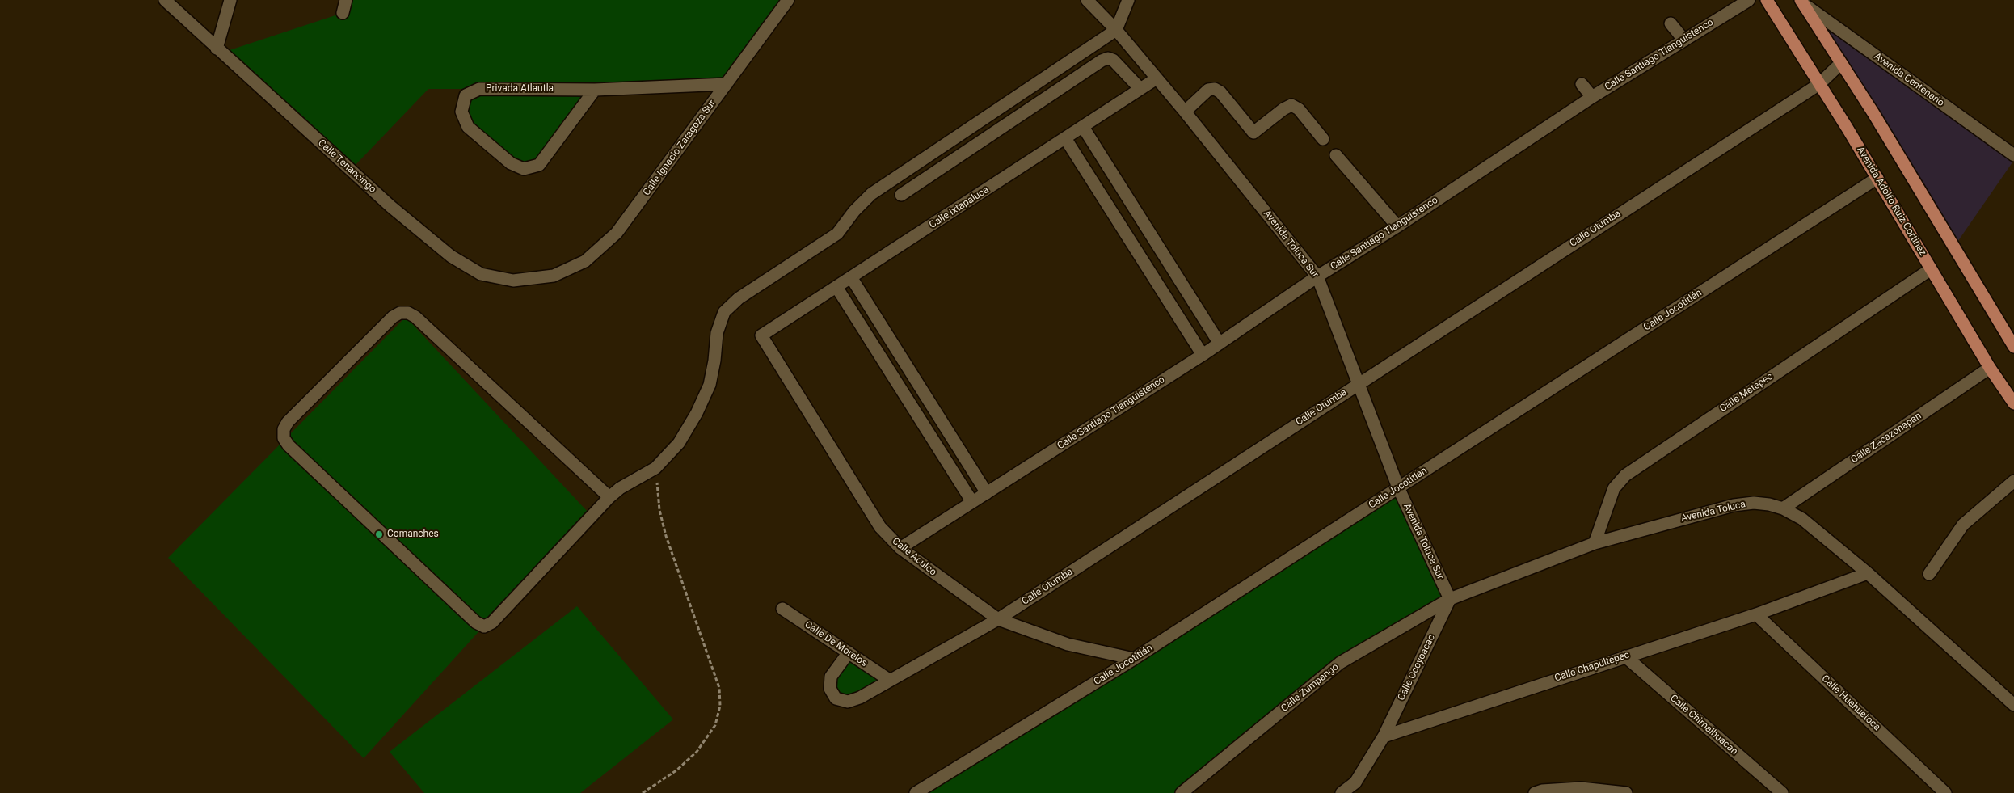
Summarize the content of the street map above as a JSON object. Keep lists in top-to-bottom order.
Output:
{
  "streets": {
    "main road": ["Avenida Adolfo Ruiz Cortinez"],
    "street": [
      "Calle Santiago Tianguistenco",
      "Avenida Centenario",
      "Privada Atlautla",
      "Calle Ignacio Zaragoza Sur",
      "Calle Tenancingo",
      "Calle Ixtapaluca",
      "Calle Otumba",
      "Avenida Toluca Sur",
      "Calle Jocotitlán",
      "Calle Metepec",
      "Calle Zacazonapan",
      "Avenida Toluca",
      "Calle Aculco",
      "Calle De Morelos",
      "Calle Chapultepec",
      "Calle Ocoyoacac",
      "Calle Zumpango",
      "Calle Huehuetoca",
      "Calle Chimalhuacan"
    ]
  },
  "crossings": [
    ["Calle Santiago Tianguistenco", "Avenida Toluca Sur"],
    ["Calle Santiago Tianguistenco", "Calle Aculco"],
    ["Privada Atlautla", "Calle Ignacio Zaragoza Sur"],
    ["Calle Ignacio Zaragoza Sur", "Calle Tenancingo"],
    ["Avenida Adolfo Ruiz Cortinez", "Calle Otumba"],
    ["Avenida Adolfo Ruiz Cortinez", "Calle Jocotitlán"],
    ["Avenida Adolfo Ruiz Cortinez", "Calle Metepec"],
    ["Avenida Adolfo Ruiz Cortinez", "Calle Zacazonapan"],
    ["Calle Ixtapaluca", "Avenida Toluca Sur"],
    ["Calle Ixtapaluca", "Calle Aculco"],
    ["Calle Otumba", "Avenida Toluca Sur"],
    ["Calle Otumba", "Calle Aculco"],
    ["Calle Otumba", "Calle De Morelos"],
    ["Avenida Toluca Sur", "Calle Jocotitlán"],
    ["Avenida Toluca Sur", "Avenida Toluca"],
    ["Avenida Toluca Sur", "Calle Ocoyoacac"],
    ["Avenida Toluca Sur", "Calle Zumpango"],
    ["Calle Jocotitlán", "Calle Aculco"],
    ["Calle Metepec", "Avenida Toluca"],
    ["Calle Zacazonapan", "Avenida Toluca"],
    ["Avenida Toluca", "Calle Chapultepec"],
    ["Avenida Toluca", "Calle Ocoyoacac"],
    ["Avenida Toluca", "Calle Zumpango"],
    ["Calle Chapultepec", "Calle Ocoyoacac"],
    ["Calle Chapultepec", "Calle Huehuetoca"],
    ["Calle Chapultepec", "Calle Chimalhuacan"],
    ["Calle Ocoyoacac", "Calle Zumpango"]
  ],
  "places": ["Comanches"]
}
